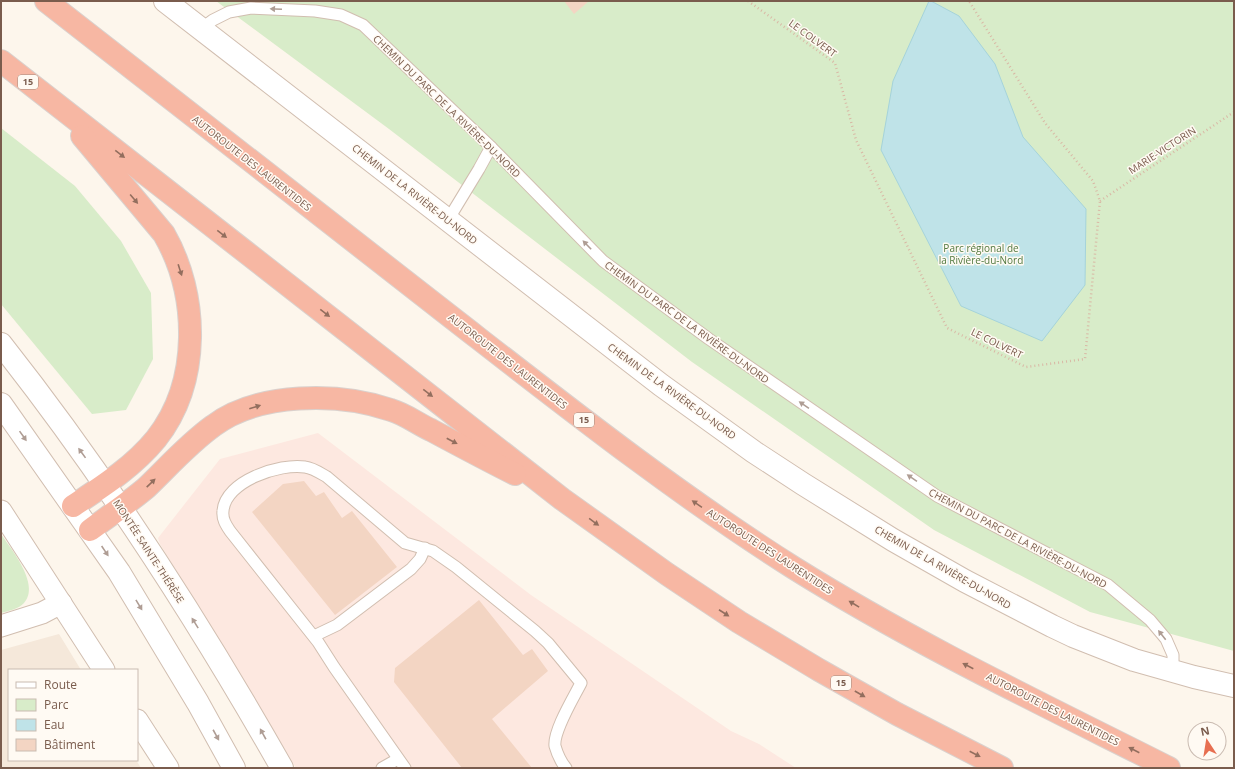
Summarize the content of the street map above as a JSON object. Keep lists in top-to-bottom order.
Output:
{
  "streets": {
    "highway": ["15", "AUTOROUTE DES LAURENTIDES"],
    "street": ["CHEMIN DE LA RIVIÈRE-DU-NORD", "MONTÉE SAINTE-THÉRÈSE"],
    "lane": ["CHEMIN DU PARC DE LA RIVIÈRE-DU-NORD"],
    "path": ["LE COLVERT", "MARIE-VICTORIN"]
  },
  "crossings": [
    ["LE COLVERT", "MARIE-VICTORIN"],
    ["CHEMIN DU PARC DE LA RIVIÈRE-DU-NORD", "CHEMIN DE LA RIVIÈRE-DU-NORD"]
  ],
  "one_way": ["CHEMIN DU PARC DE LA RIVIÈRE-DU-NORD"],
  "parks": ["Parc régional de la Rivière-du-Nord"],
  "legend": [
    "Route",
    "Parc",
    "Eau",
    "Bâtiment"
  ],
  "north": "top"
}
